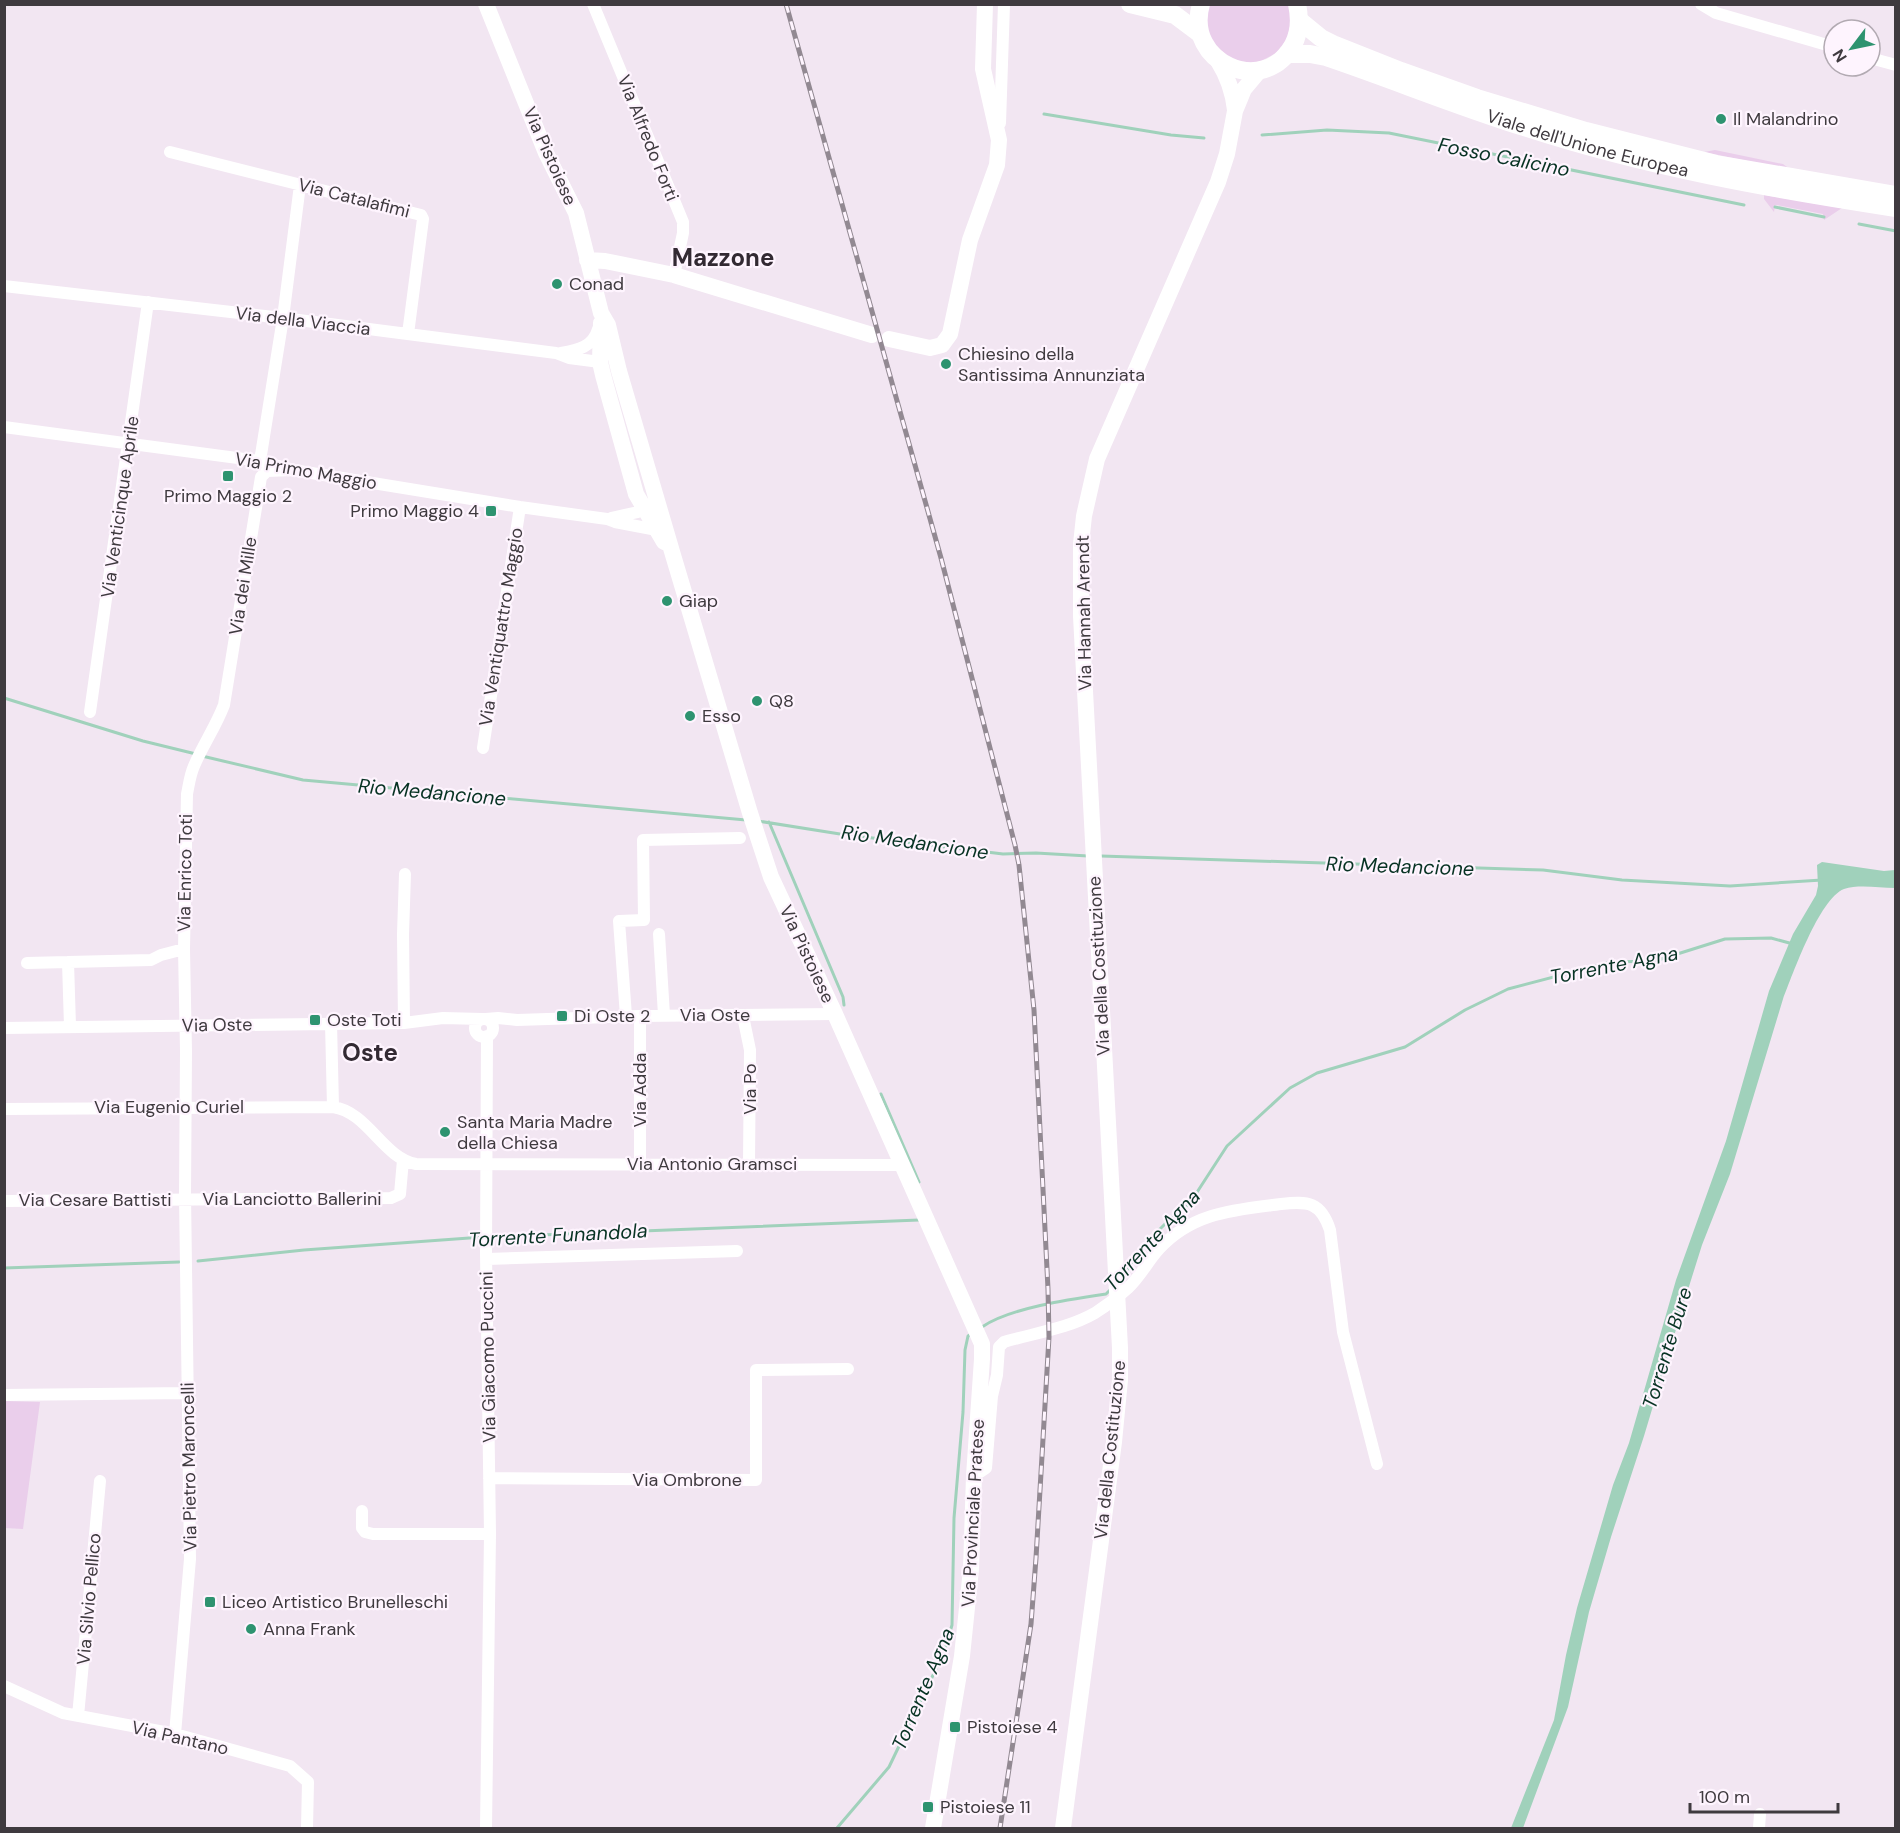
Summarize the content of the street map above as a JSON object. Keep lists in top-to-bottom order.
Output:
{
  "streets": {
    "main road": ["Viale dell'Unione Europea"],
    "street": [
      "Via Alfredo Forti",
      "Via Pistoiese",
      "Via Catalafimi",
      "Via della Viaccia",
      "Via Primo Maggio",
      "Via Venticinque Aprile",
      "Via dei Mille",
      "Via Hannah Arendt",
      "Via Ventiquattro Maggio",
      "Via Enrico Toti",
      "Via della Costituzione",
      "Via Oste",
      "Via Po",
      "Via Adda",
      "Via Eugenio Curiel",
      "Via Antonio Gramsci",
      "Via Lanciotto Ballerini",
      "Via Cesare Battisti",
      "Via Giacomo Puccini",
      "Via Pietro Maroncelli",
      "Via Ombrone",
      "Via Provinciale Pratese",
      "Via Silvio Pellico",
      "Via Pantano"
    ]
  },
  "crossings": [
    ["Via Pistoiese", "Via della Viaccia"],
    ["Via Pistoiese", "Via Primo Maggio"],
    ["Via Pistoiese", "Via Oste"],
    ["Via Pistoiese", "Via Antonio Gramsci"],
    ["Via Pistoiese", "Via Provinciale Pratese"],
    ["Via Catalafimi", "Via della Viaccia"],
    ["Via della Viaccia", "Via Venticinque Aprile"],
    ["Via Primo Maggio", "Via Venticinque Aprile"],
    ["Via Primo Maggio", "Via dei Mille"],
    ["Via Primo Maggio", "Via Ventiquattro Maggio"],
    ["Via dei Mille", "Via Enrico Toti"],
    ["Via Hannah Arendt", "Via della Costituzione"],
    ["Via Enrico Toti", "Via Oste"],
    ["Via Enrico Toti", "Via Eugenio Curiel"],
    ["Via Enrico Toti", "Via Pietro Maroncelli"],
    ["Via Oste", "Via Po"],
    ["Via Oste", "Via Adda"],
    ["Via Oste", "Via Giacomo Puccini"],
    ["Via Po", "Via Antonio Gramsci"],
    ["Via Adda", "Via Antonio Gramsci"],
    ["Via Eugenio Curiel", "Via Pietro Maroncelli"],
    ["Via Antonio Gramsci", "Via Lanciotto Ballerini"],
    ["Via Antonio Gramsci", "Via Giacomo Puccini"],
    ["Via Lanciotto Ballerini", "Via Cesare Battisti"],
    ["Via Lanciotto Ballerini", "Via Pietro Maroncelli"],
    ["Via Cesare Battisti", "Via Pietro Maroncelli"],
    ["Via Giacomo Puccini", "Via Ombrone"],
    ["Via Pietro Maroncelli", "Via Pantano"],
    ["Via Silvio Pellico", "Via Pantano"]
  ],
  "districts": ["Mazzone", "Oste"],
  "water": [
    "Fosso Calicino",
    "Rio Medancione",
    "Torrente Agna",
    "Torrente Funandola",
    "Torrente Bure"
  ],
  "places": {
    "other": [
      "Il Malandrino",
      "Conad",
      "Chiesino della Santissima Annunziata",
      "Giap",
      "Q8",
      "Esso",
      "Santa Maria Madre della Chiesa",
      "Anna Frank"
    ],
    "transit": [
      "Primo Maggio 2",
      "Primo Maggio 4",
      "Di Oste 2",
      "Oste Toti",
      "Liceo Artistico Brunelleschi",
      "Pistoiese 4",
      "Pistoiese 11"
    ]
  },
  "scale_bar": "100 m",
  "north": "bottom left"
}
